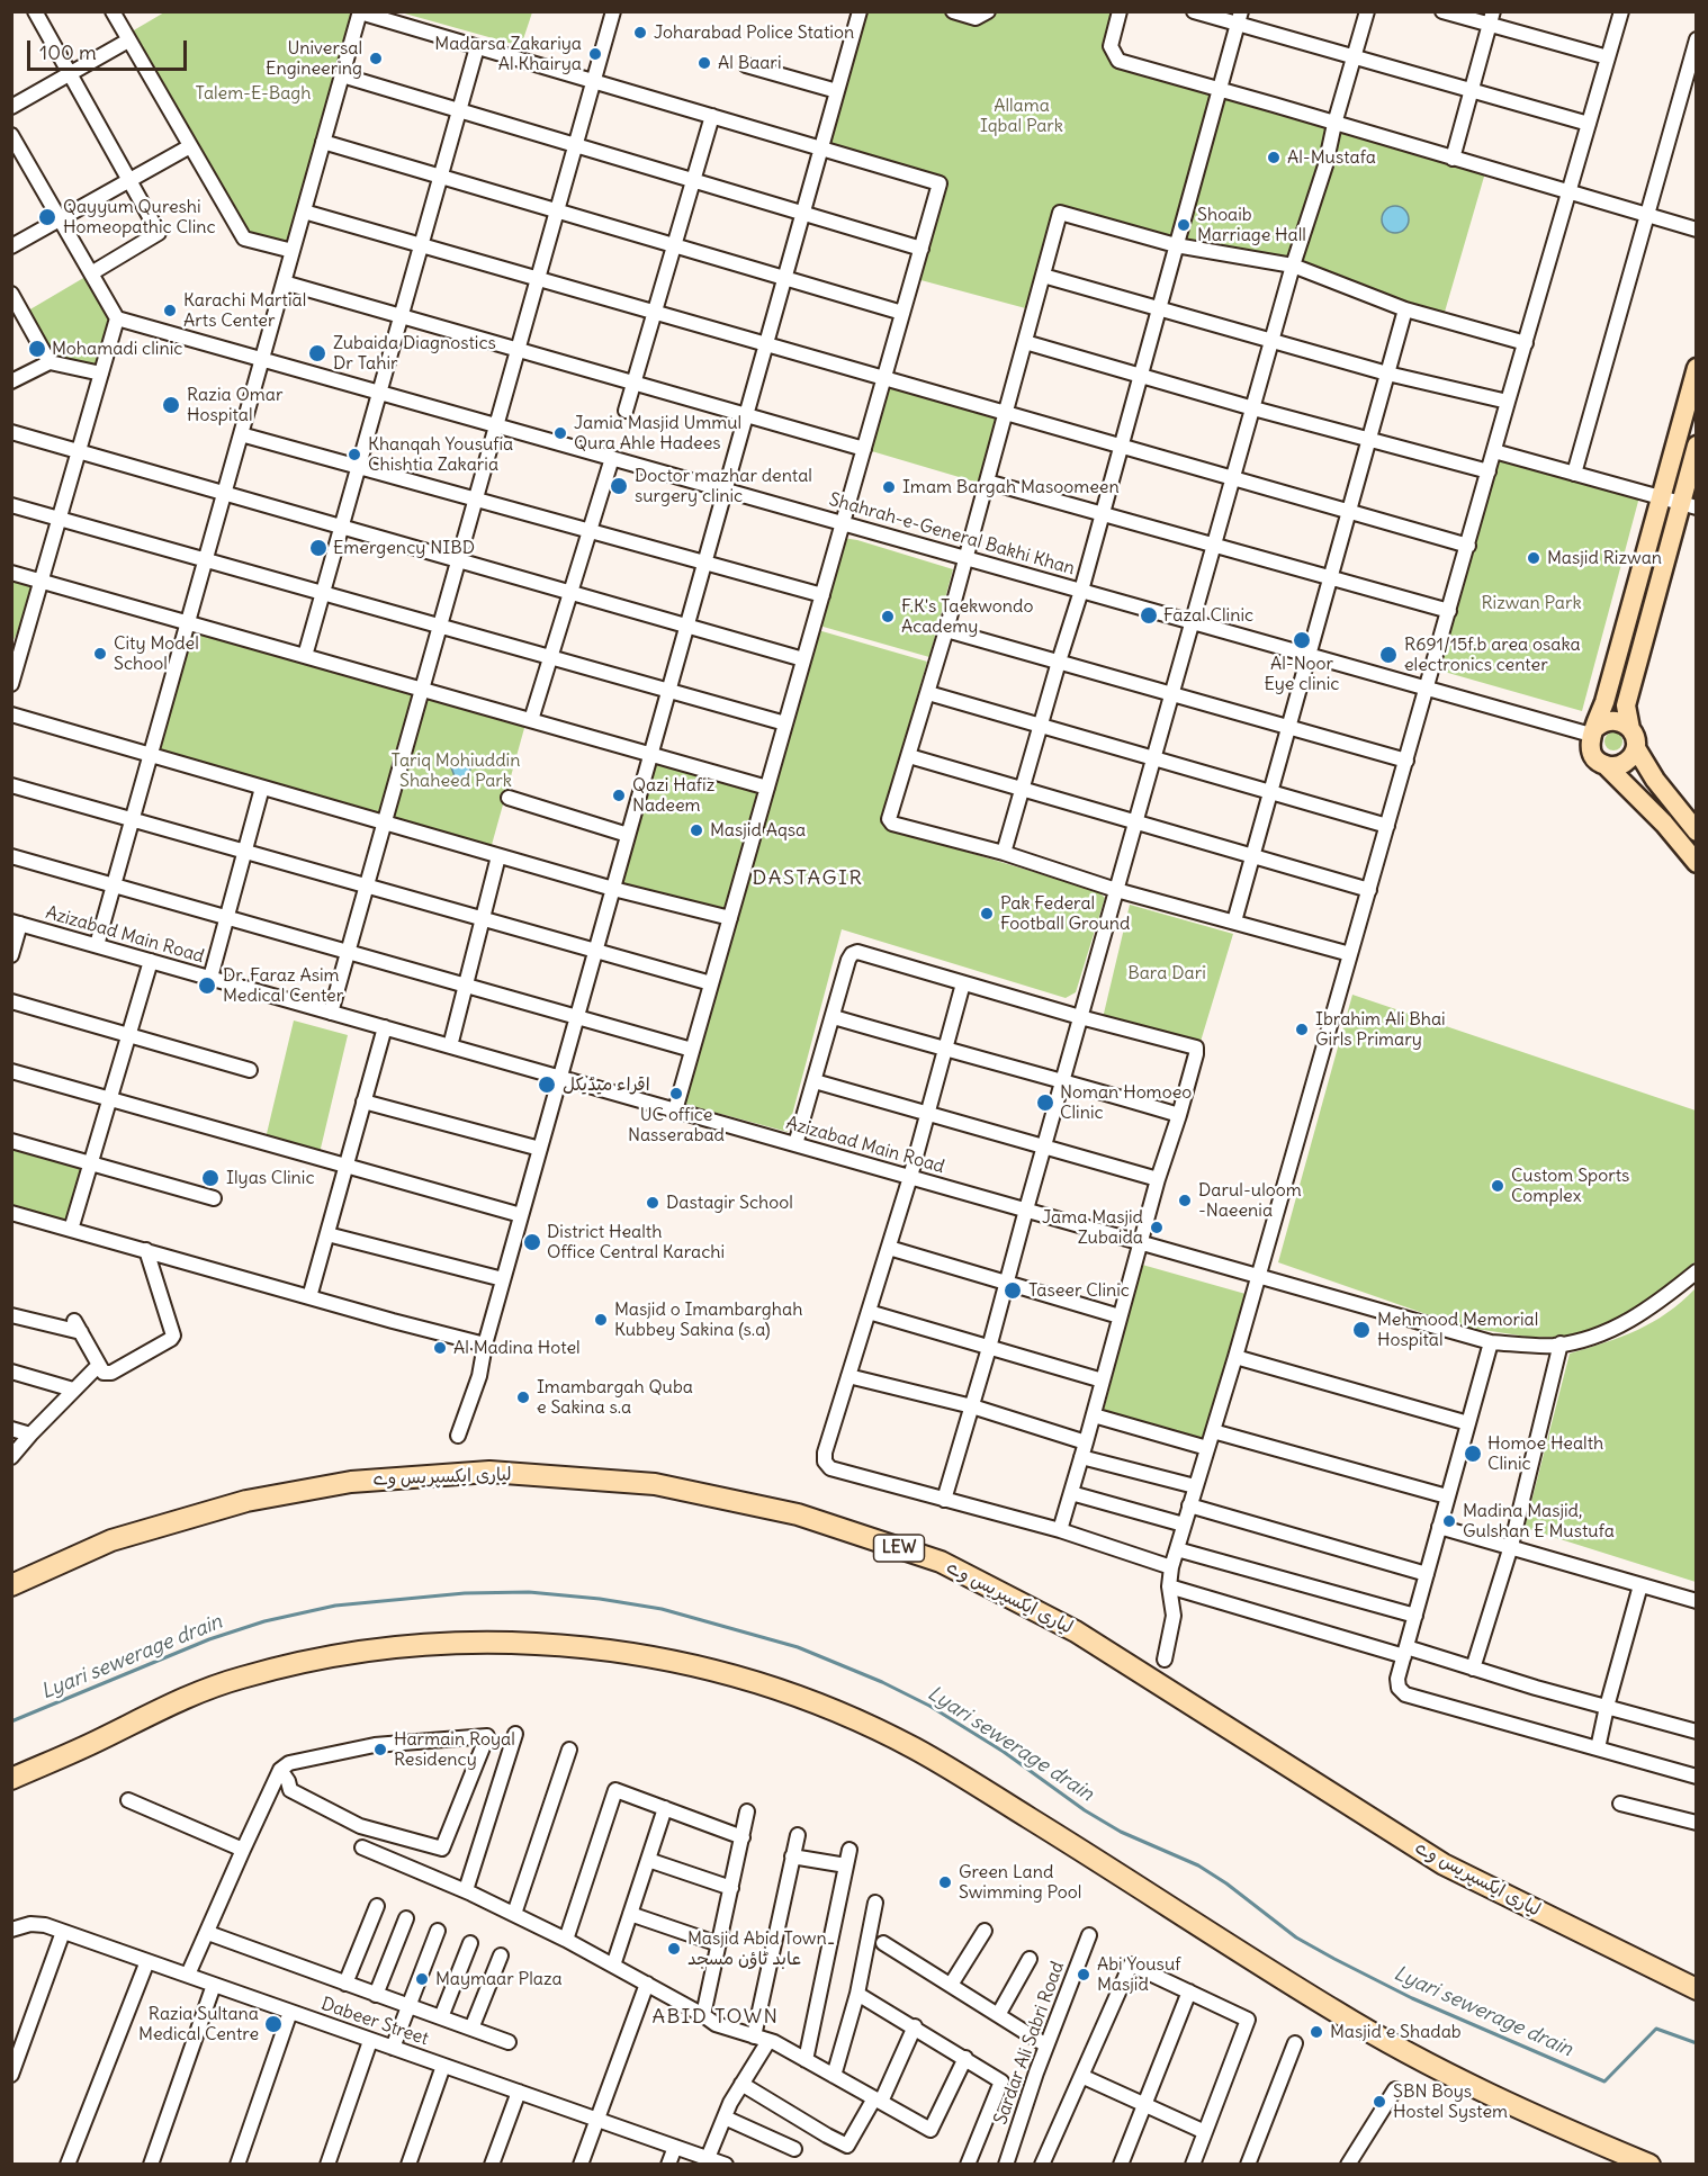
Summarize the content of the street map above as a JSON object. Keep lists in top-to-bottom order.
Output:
{
  "streets": {
    "highway": ["لیاری ایکسپریس وے", "LEW"],
    "street": [
      "Shahrah-e-General Bakhi Khan",
      "Azizabad Main Road",
      "Dabeer Street",
      "Sardar Ali Sabri Road"
    ]
  },
  "districts": ["DASTAGIR", "ABID TOWN"],
  "water": ["Lyari sewerage drain"],
  "parks": [
    "Talem-E-Bagh",
    "Allama Iqbal Park",
    "Rizwan Park",
    "Tariq Mohiuddin Shaheed Park",
    "Bara Dari"
  ],
  "places": [
    "Joharabad Police Station",
    "Madarsa Zakariya Al Khairya",
    "Universal Engineering",
    "Al Baari",
    "Al-Mustafa",
    "Qayyum Qureshi Homeopathic Clinc",
    "Shoaib Marriage Hall",
    "Karachi Martial Arts Center",
    "Mohamadi clinic",
    "Zubaida Diagnostics Dr Tahir",
    "Razia Omar Hospital",
    "Jamia Masjid Ummul Qura Ahle Hadees",
    "Khanqah Yousufia Chishtia Zakaria",
    "Doctor mazhar dental surgery clinic",
    "Imam Bargah Masoomeen",
    "Emergency NIBD",
    "Masjid Rizwan",
    "Fazal Clinic",
    "F.K's Taekwondo Academy",
    "Al-Noor Eye clinic",
    "City Model School",
    "R691/15f.b area osaka electronics center",
    "Qazi Hafiz Nadeem",
    "Masjid Aqsa",
    "Pak Federal Football Ground",
    "Dr. Faraz Asim Medical Center",
    "Ibrahim Ali Bhai Girls Primary",
    "اقراء میڈیکل",
    "UC office Nasserabad",
    "Noman Homoeo Clinic",
    "Ilyas Clinic",
    "Custom Sports Complex",
    "Darul-uloom -Naeenia",
    "Dastagir School",
    "Jama Masjid Zubaida",
    "District Health Office Central Karachi",
    "Taseer Clinic",
    "Masjid o Imambarghah Kubbey Sakina (s.a)",
    "Mehmood Memorial Hospital",
    "Al Madina Hotel",
    "Imambargah Quba e Sakina s.a",
    "Homoe Health Clinic",
    "Madina Masjid, Gulshan E Mustufa",
    "Harmain Royal Residency",
    "Green Land Swimming Pool",
    "Masjid Abid Town۔ عابد ٹاؤن مسجد",
    "Abi Yousuf Masjid",
    "Maymaar Plaza",
    "Razia Sultana Medical Centre",
    "Masjid e Shadab",
    "SBN Boys Hostel System"
  ],
  "scale_bar": "100 m"
}
